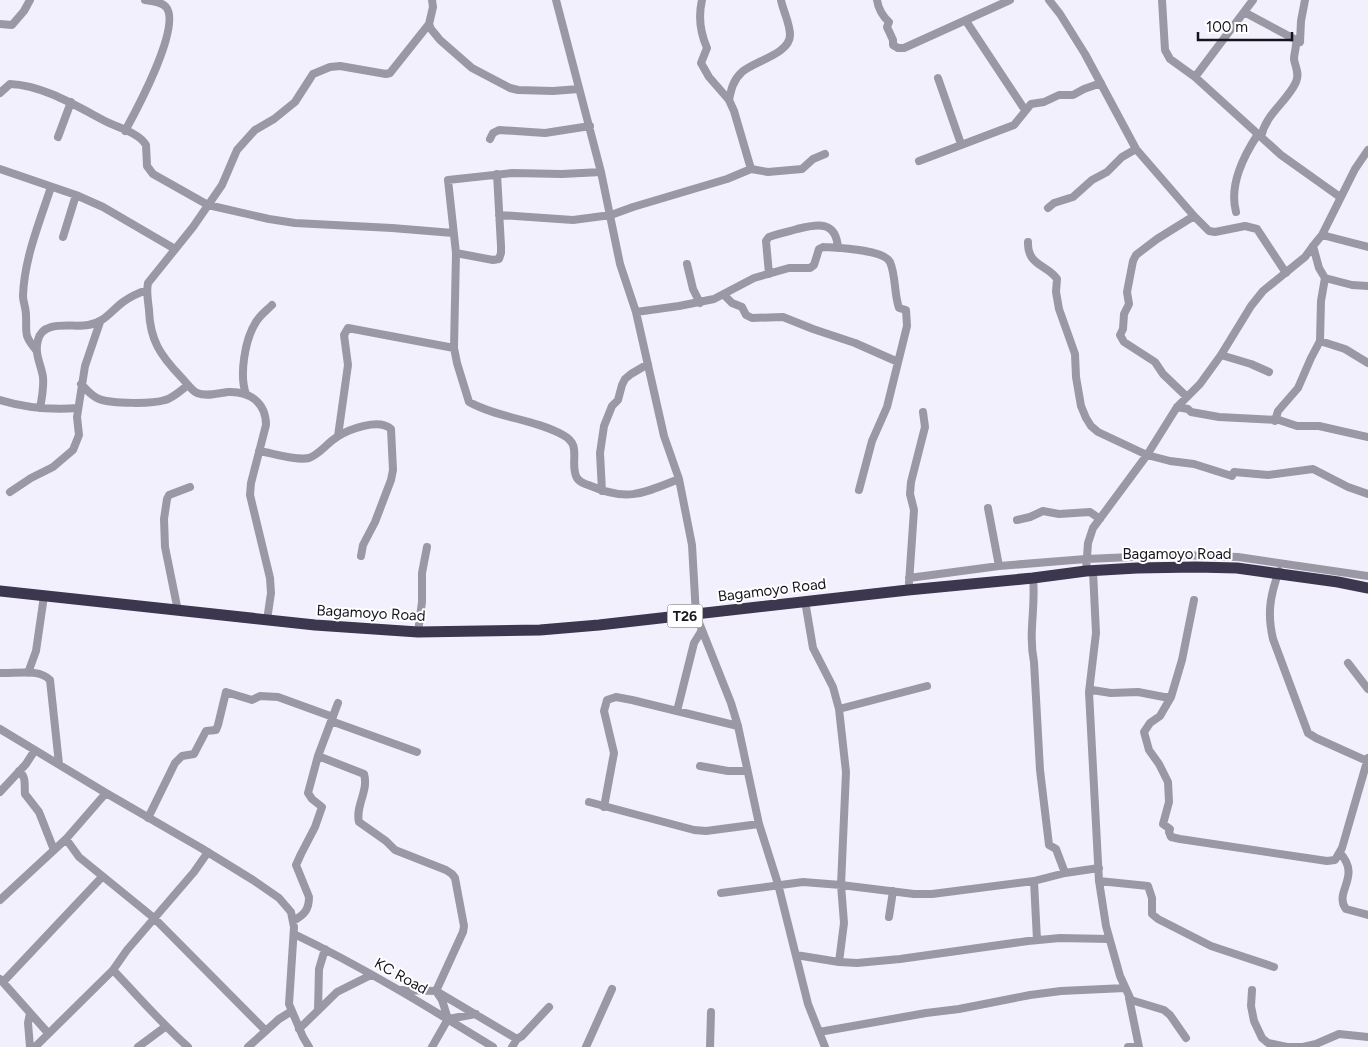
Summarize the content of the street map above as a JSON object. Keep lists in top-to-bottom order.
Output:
{
  "streets": {
    "highway": ["Bagamoyo Road", "T26"],
    "street": ["KC Road"]
  },
  "scale_bar": "100 m"
}
